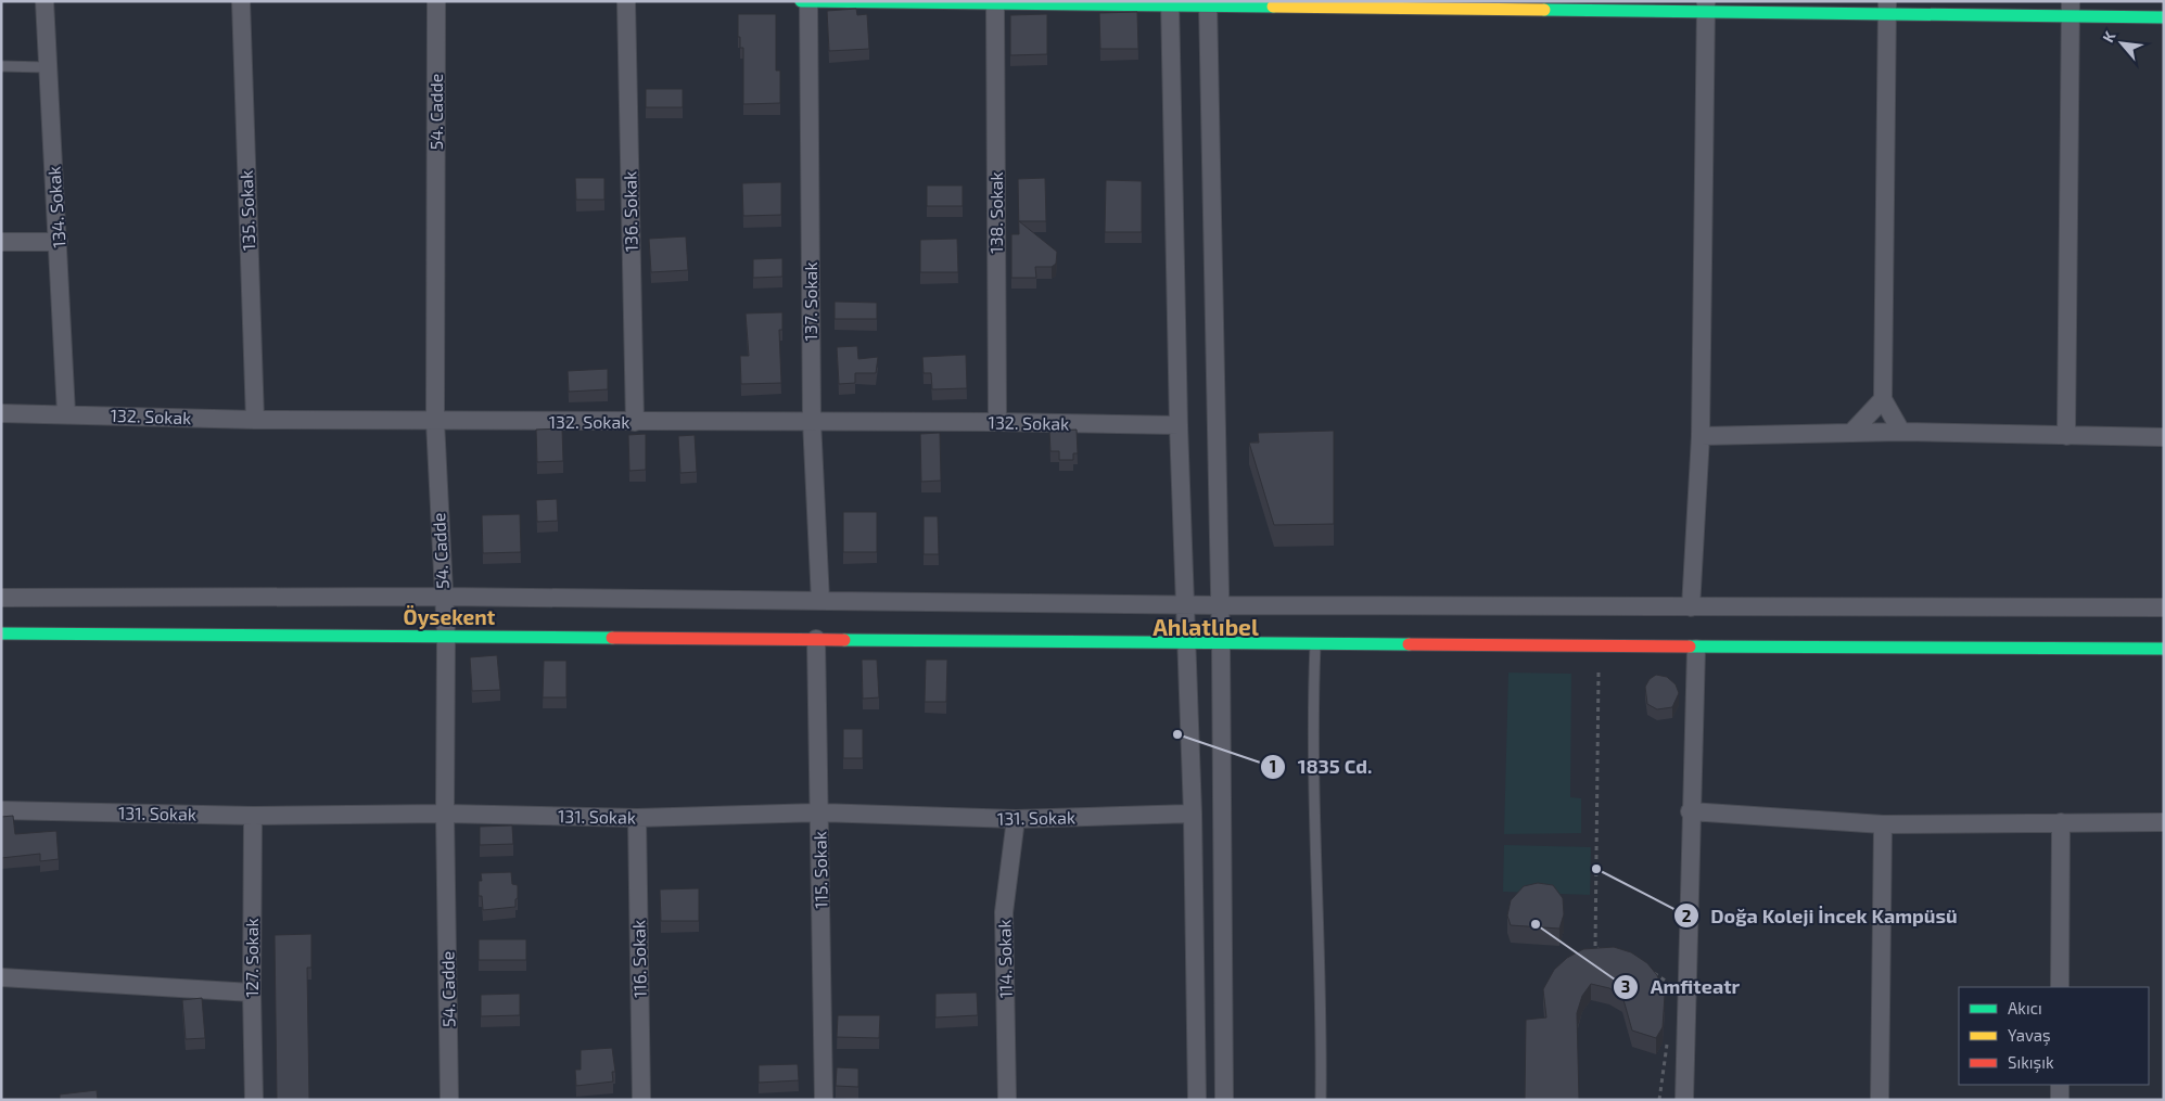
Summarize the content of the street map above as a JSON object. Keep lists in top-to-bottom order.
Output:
{
  "streets": {
    "street": [
      "54. Cadde",
      "134. Sokak",
      "135. Sokak",
      "136. Sokak",
      "138. Sokak",
      "137. Sokak",
      "132. Sokak",
      "131. Sokak",
      "115. Sokak",
      "127. Sokak",
      "116. Sokak",
      "114. Sokak"
    ]
  },
  "crossings": [
    ["54. Cadde", "132. Sokak"],
    ["54. Cadde", "131. Sokak"],
    ["134. Sokak", "132. Sokak"],
    ["135. Sokak", "132. Sokak"],
    ["136. Sokak", "132. Sokak"],
    ["138. Sokak", "132. Sokak"],
    ["137. Sokak", "132. Sokak"],
    ["131. Sokak", "115. Sokak"],
    ["131. Sokak", "127. Sokak"],
    ["131. Sokak", "116. Sokak"],
    ["131. Sokak", "114. Sokak"]
  ],
  "districts": ["Öysekent", "Ahlatlıbel"],
  "places": ["1835 Cd.", "Doğa Koleji İncek Kampüsü", "Amfiteatr"],
  "legend": ["Akıcı", "Yavaş", "Sıkışık"],
  "north": "top left"
}
